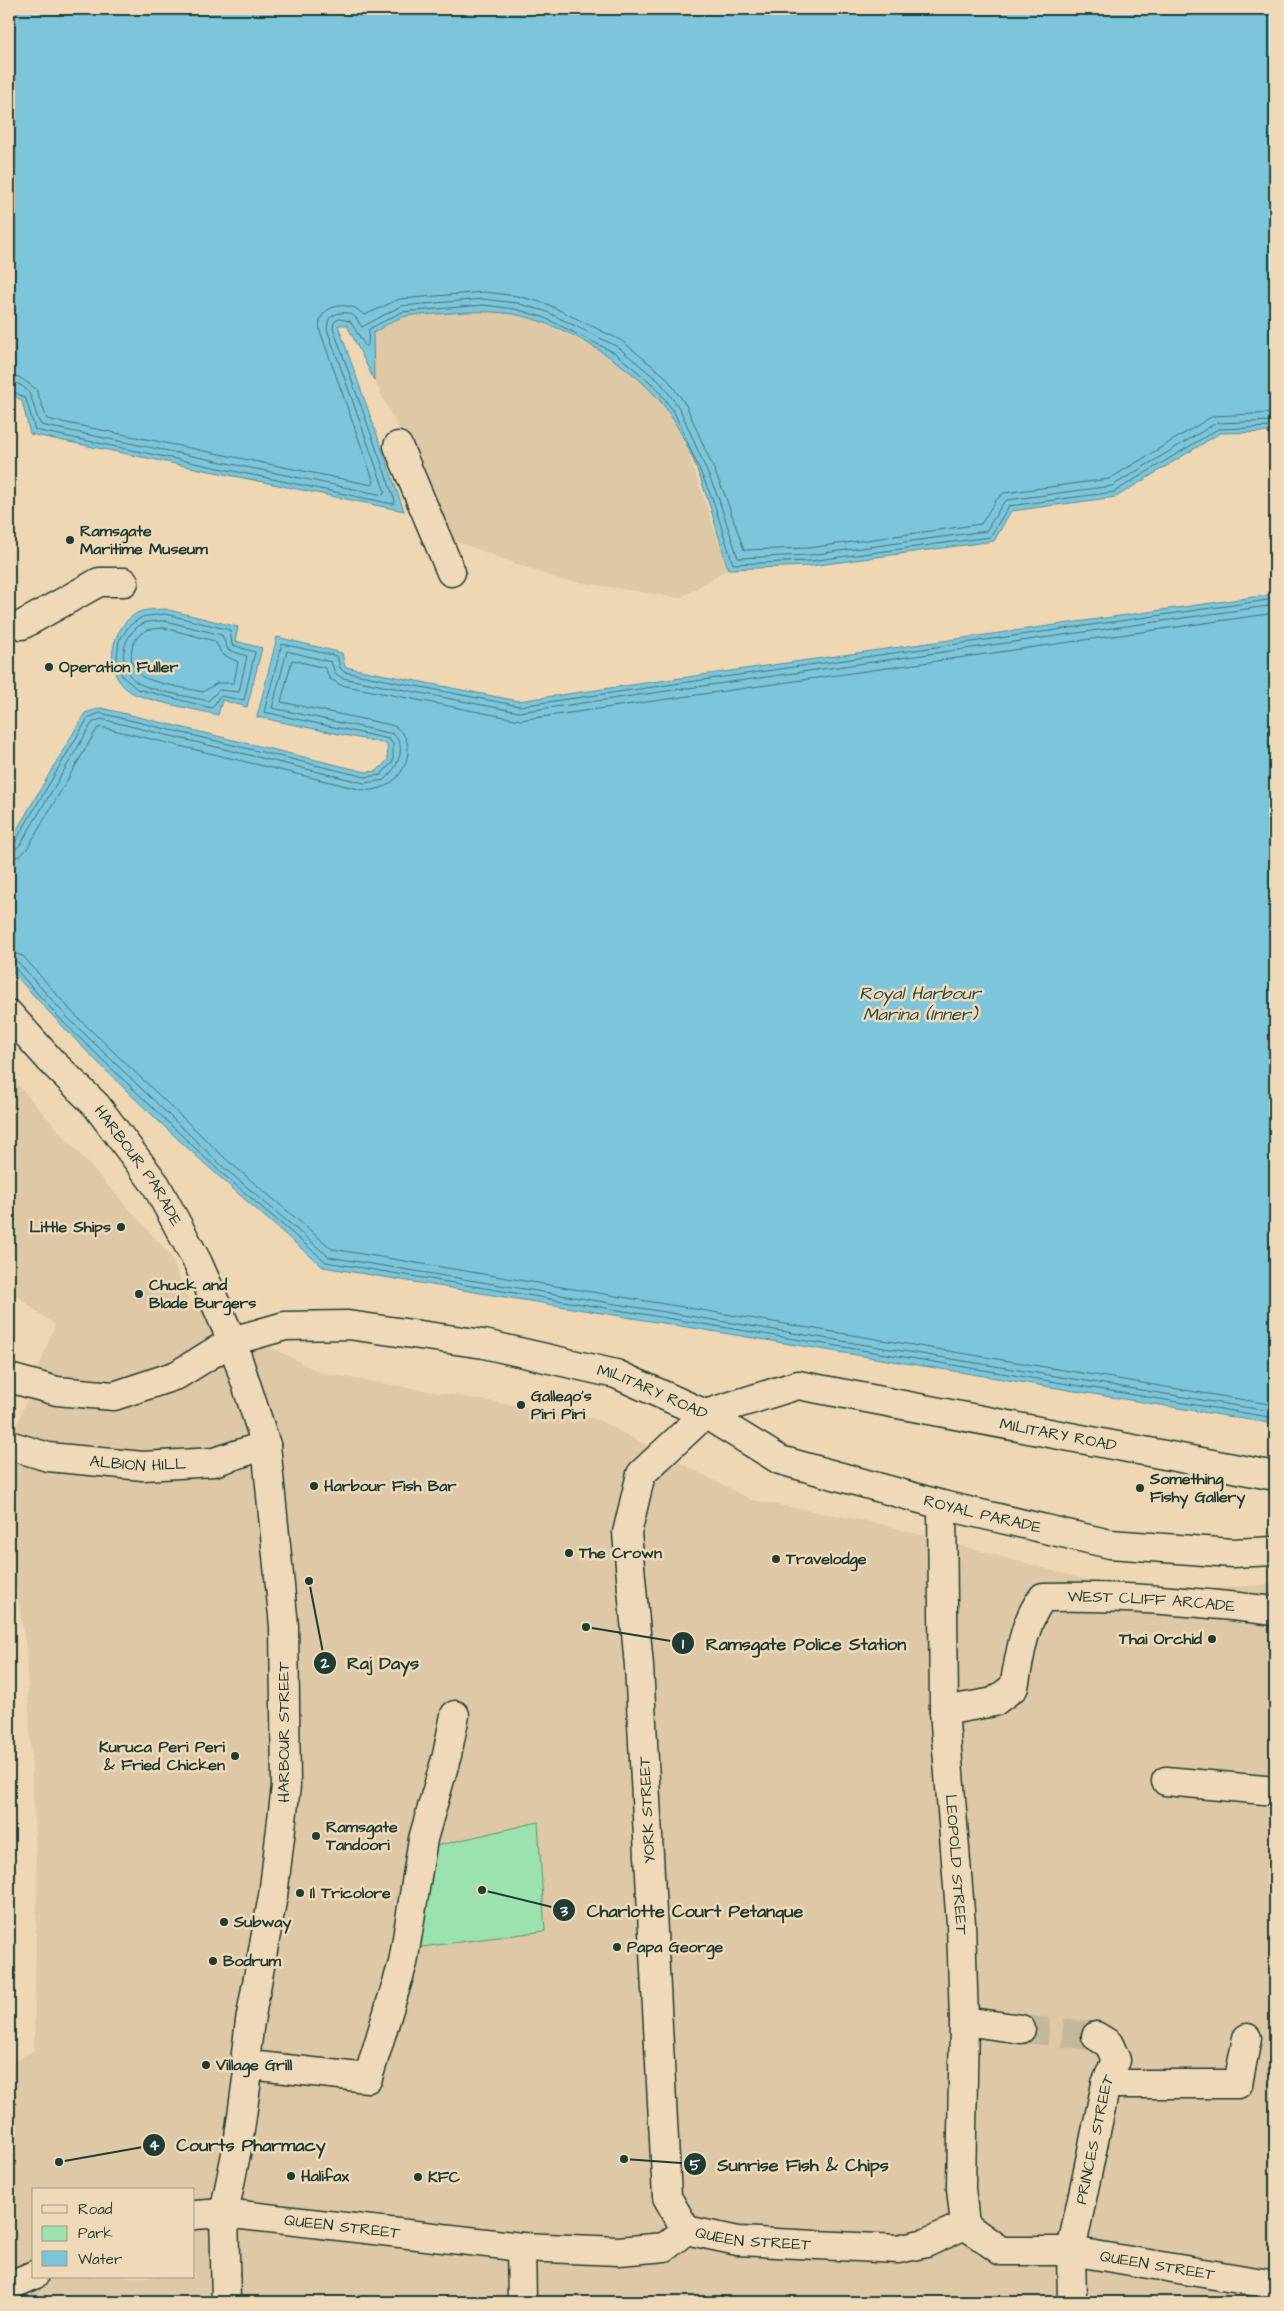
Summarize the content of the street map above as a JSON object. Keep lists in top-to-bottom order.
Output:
{
  "streets": {
    "street": [
      "HARBOUR PARADE",
      "MILITARY ROAD",
      "ALBION HILL",
      "ROYAL PARADE",
      "WEST CLIFF ARCADE",
      "HARBOUR STREET",
      "YORK STREET",
      "LEOPOLD STREET",
      "PRINCES STREET",
      "QUEEN STREET"
    ]
  },
  "crossings": [
    ["HARBOUR PARADE", "MILITARY ROAD"],
    ["HARBOUR PARADE", "HARBOUR STREET"],
    ["MILITARY ROAD", "ROYAL PARADE"],
    ["MILITARY ROAD", "HARBOUR STREET"],
    ["MILITARY ROAD", "YORK STREET"],
    ["ALBION HILL", "HARBOUR STREET"],
    ["ROYAL PARADE", "YORK STREET"],
    ["ROYAL PARADE", "LEOPOLD STREET"],
    ["WEST CLIFF ARCADE", "LEOPOLD STREET"],
    ["HARBOUR STREET", "QUEEN STREET"],
    ["YORK STREET", "QUEEN STREET"],
    ["LEOPOLD STREET", "QUEEN STREET"],
    ["PRINCES STREET", "QUEEN STREET"]
  ],
  "water": ["Royal Harbour Marina (Inner)"],
  "places": [
    "Ramsgate Maritime Museum",
    "Operation Fuller",
    "Little Ships",
    "Chuck and Blade Burgers",
    "Gallego's Piri Piri",
    "Harbour Fish Bar",
    "Something Fishy Gallery",
    "The Crown",
    "Travelodge",
    "Raj Days",
    "Ramsgate Police Station",
    "Thai Orchid",
    "Kuruca Peri Peri & Fried Chicken",
    "Ramsgate Tandoori",
    "Charlotte Court Petanque",
    "Il Tricolore",
    "Subway",
    "Papa George",
    "Bodrum",
    "Village Grill",
    "Sunrise Fish & Chips",
    "Courts Pharmacy",
    "Halifax",
    "KFC"
  ],
  "legend": ["Road", "Park", "Water"]
}
